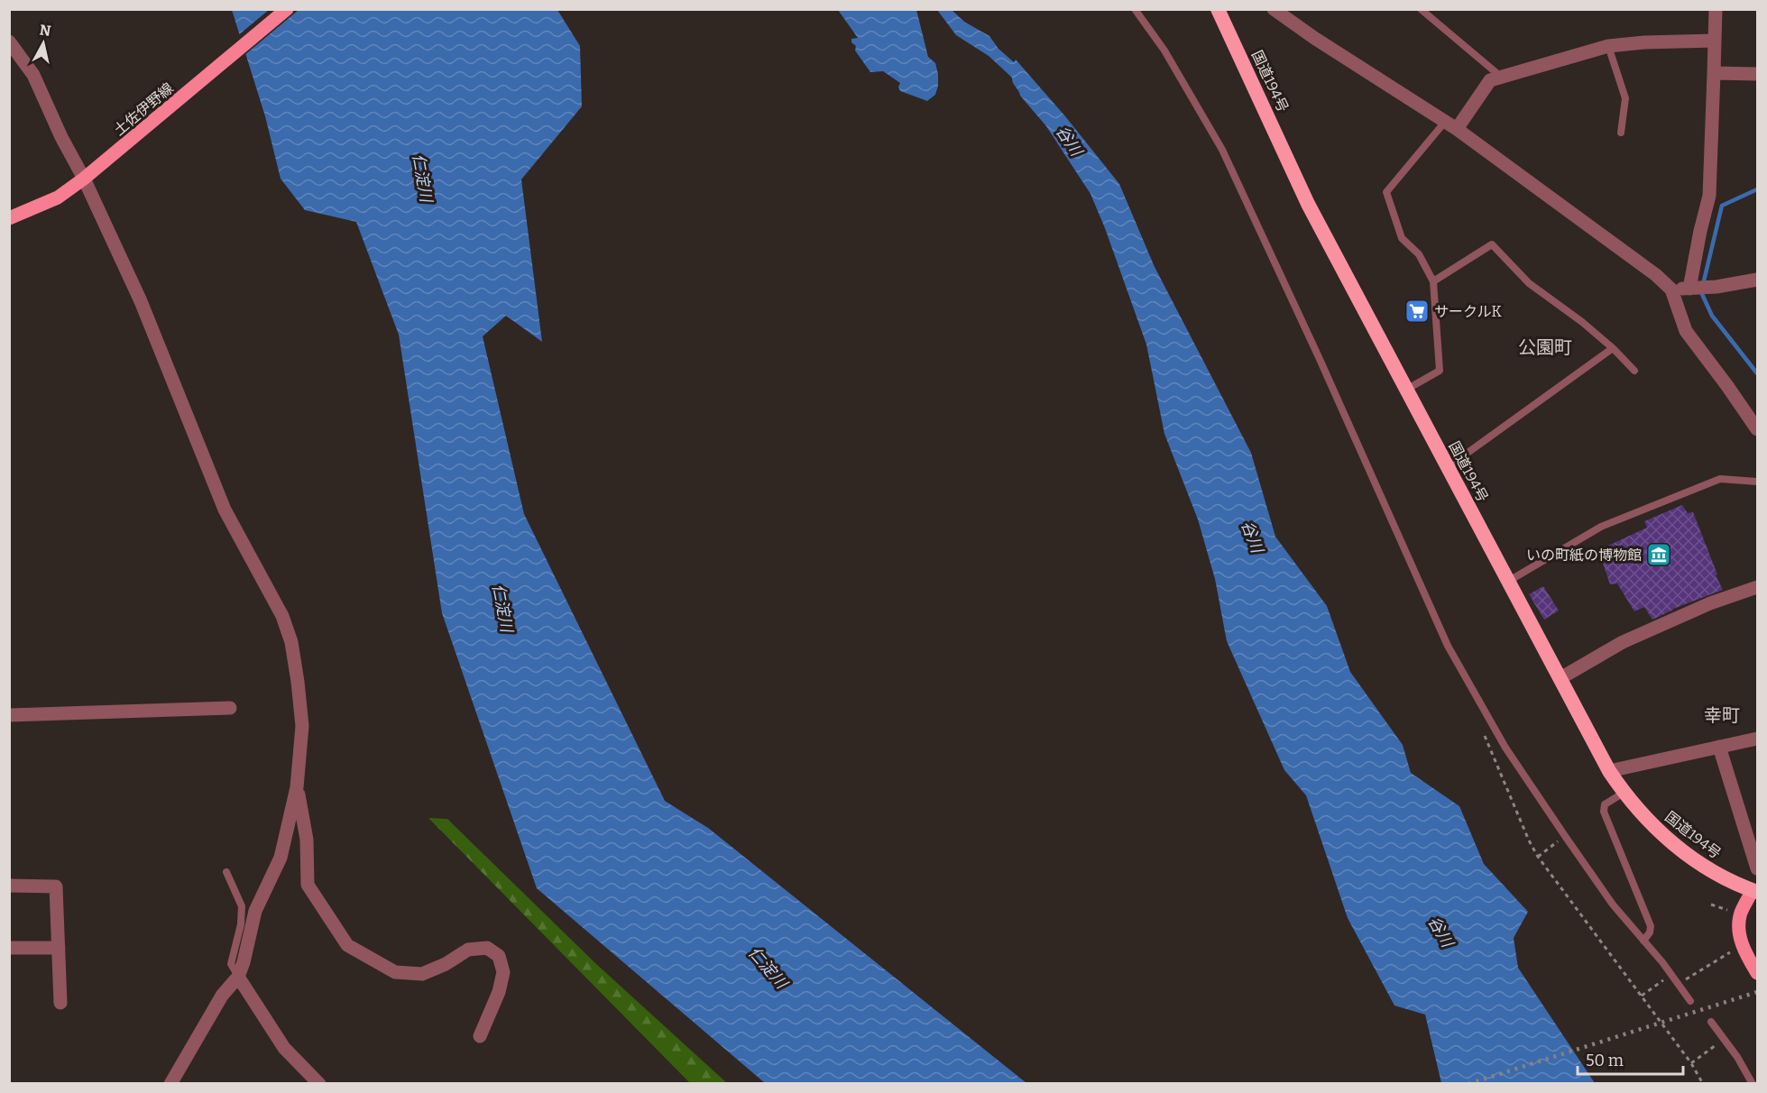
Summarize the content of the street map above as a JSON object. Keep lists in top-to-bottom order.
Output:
{
  "streets": {
    "highway": ["国道194号"],
    "main road": ["土佐伊野線"]
  },
  "districts": ["公園町", "幸町"],
  "water": ["谷川", "仁淀川"],
  "places": {
    "supermarket": ["サークルK"],
    "museum": ["いの町紙の博物館"]
  },
  "scale_bar": "50 m",
  "north": "top"
}
